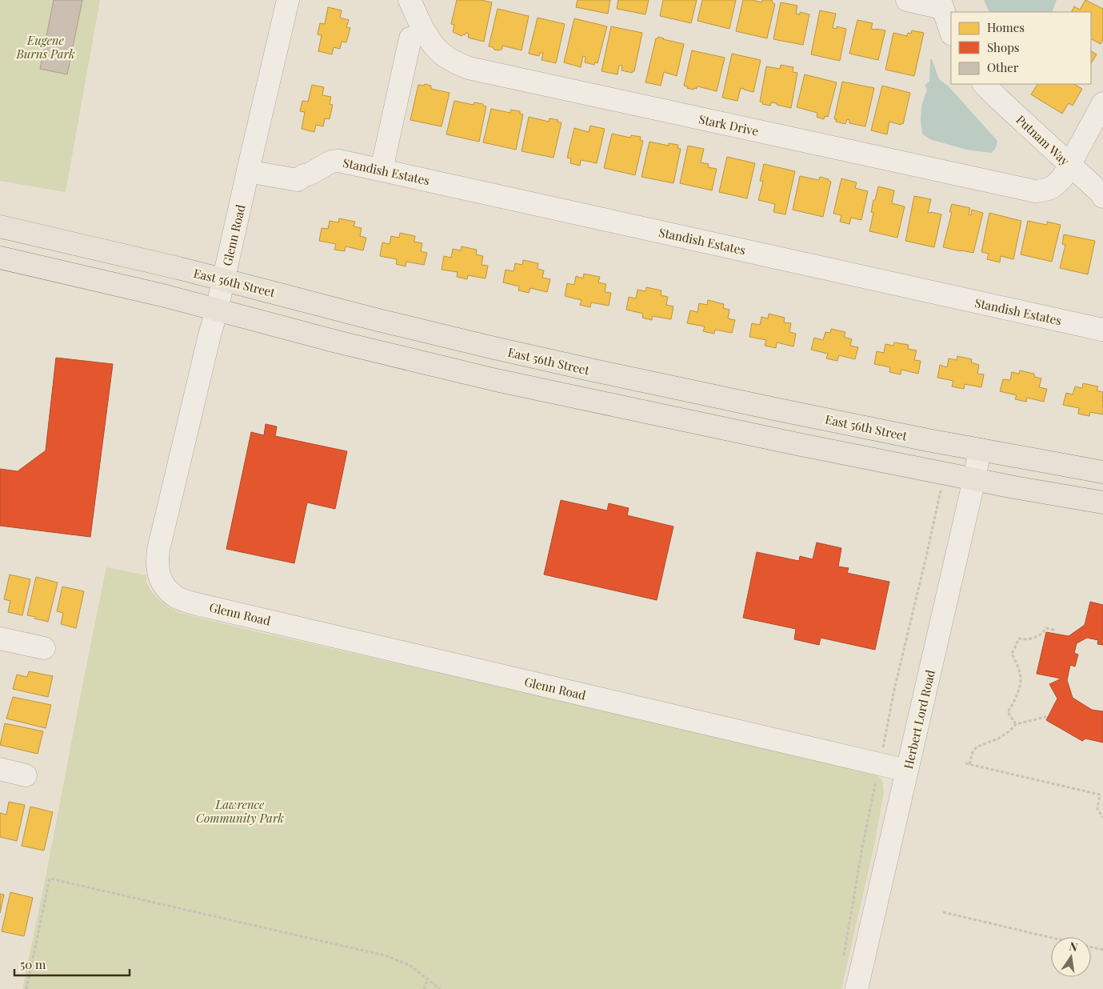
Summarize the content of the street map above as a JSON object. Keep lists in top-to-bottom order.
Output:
{
  "streets": {
    "main road": ["East 56th Street"],
    "street": [
      "Stark Drive",
      "Putnam Way",
      "Standish Estates",
      "Glenn Road",
      "Herbert Lord Road"
    ]
  },
  "crossings": [
    ["Stark Drive", "Putnam Way"],
    ["Standish Estates", "Glenn Road"],
    ["Glenn Road", "East 56th Street"],
    ["Glenn Road", "Herbert Lord Road"],
    ["East 56th Street", "Herbert Lord Road"]
  ],
  "parks": ["Eugene Burns Park", "Lawrence Community Park"],
  "legend": ["Homes", "Shops", "Other"],
  "scale_bar": "50 m",
  "north": "top"
}
